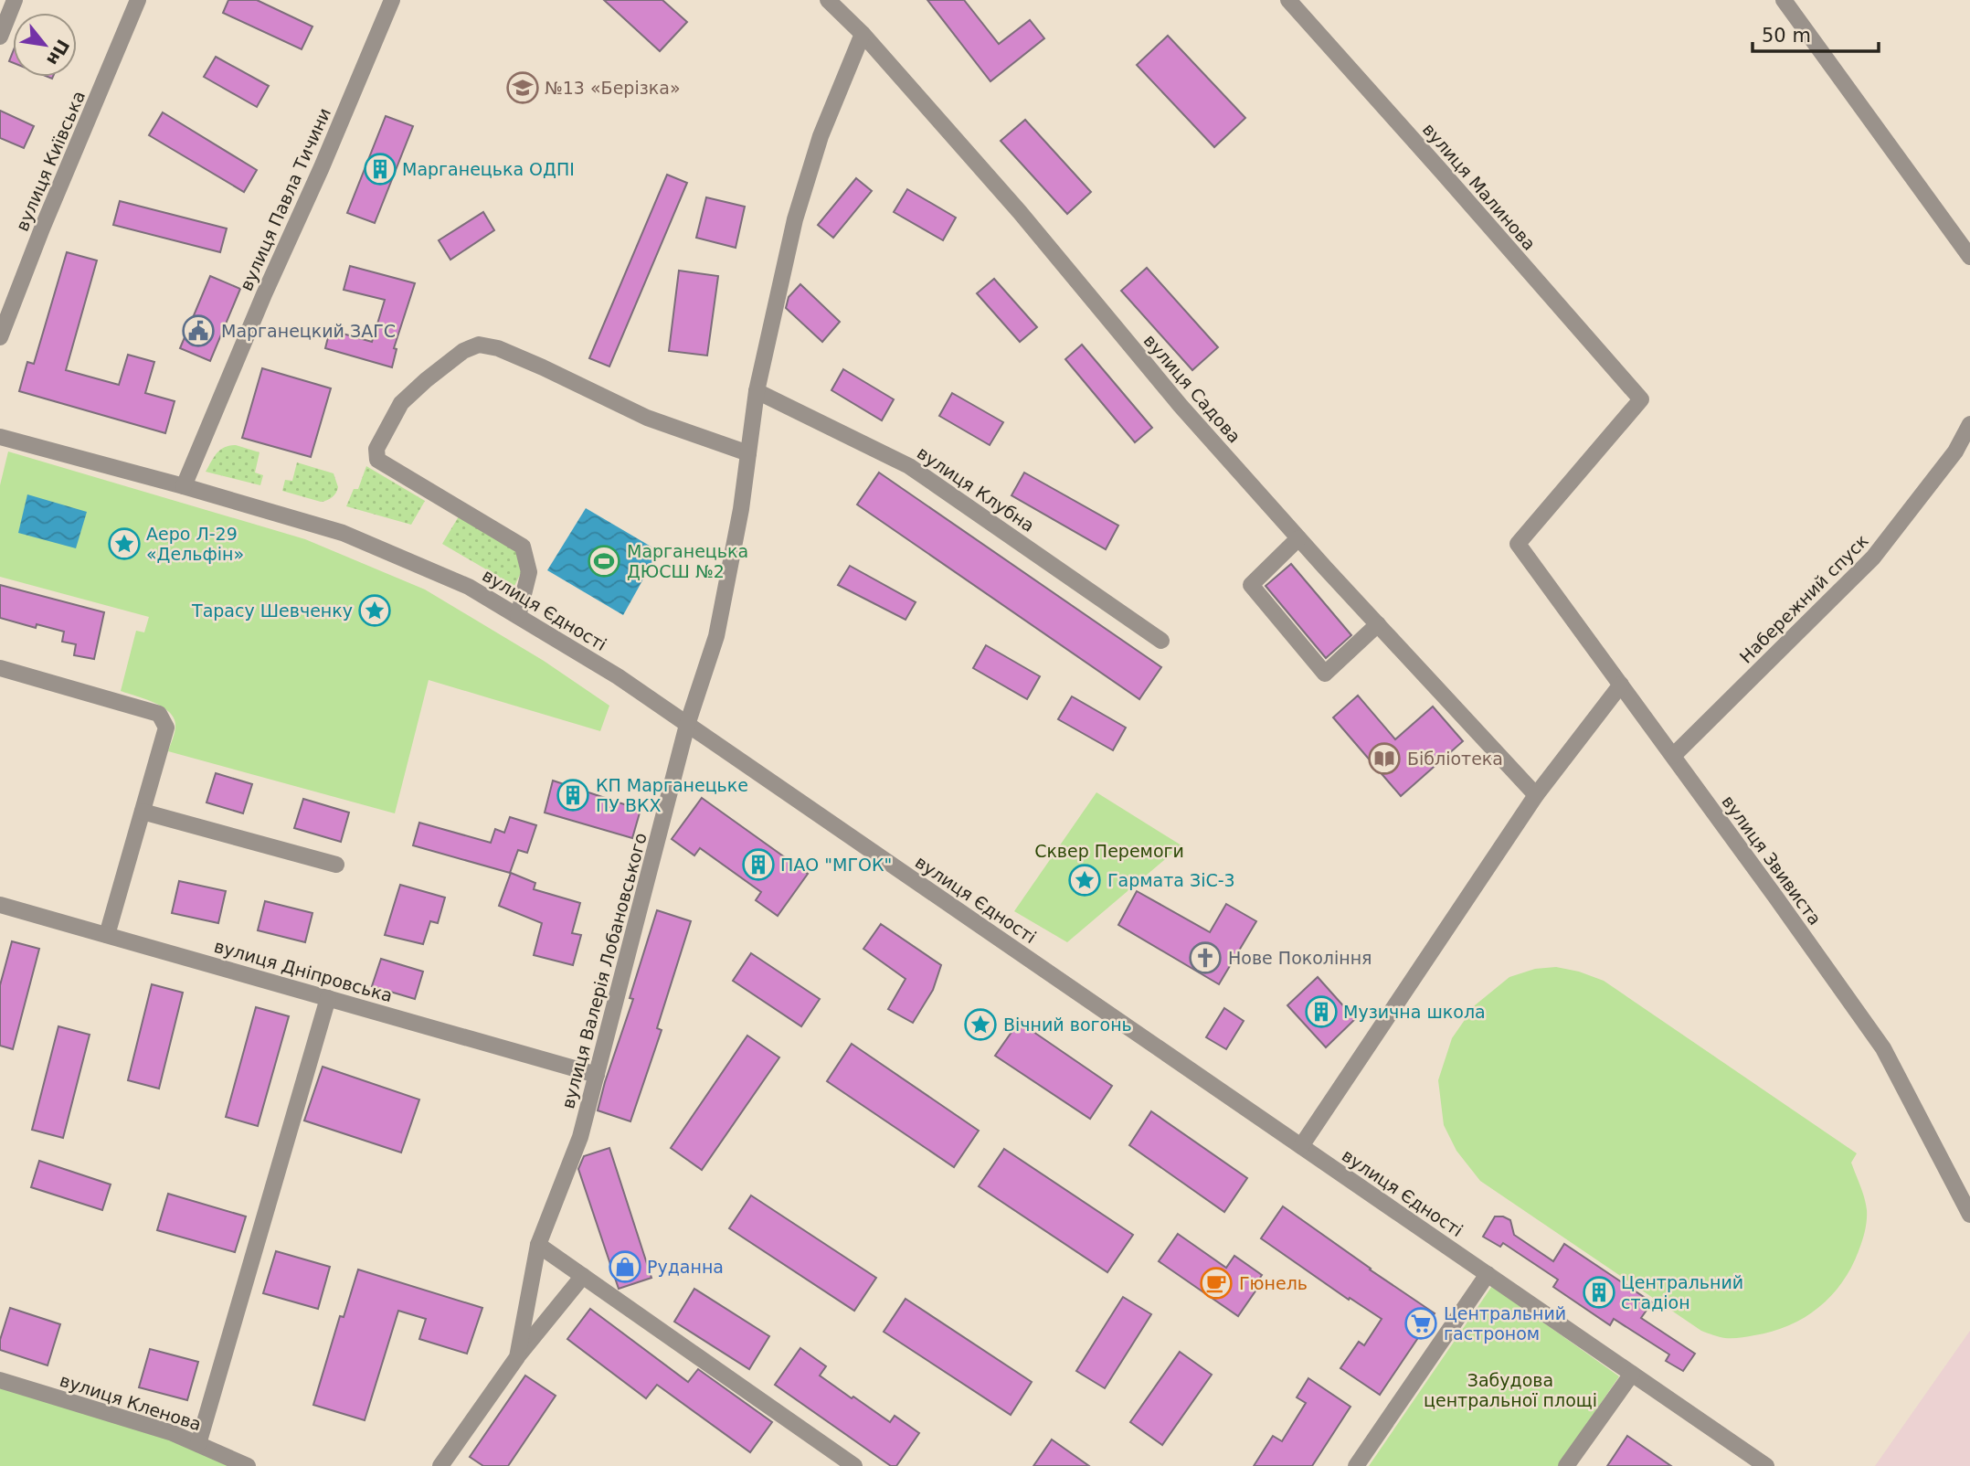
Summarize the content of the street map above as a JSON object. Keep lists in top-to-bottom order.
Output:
{
  "streets": {
    "street": [
      "вулиця Київська",
      "вулиця Малинова",
      "вулиця Павла Тичини",
      "вулиця Садова",
      "вулиця Клубна",
      "Набережний спуск",
      "вулиця Єдності",
      "вулиця Звивиста",
      "вулиця Дніпровська",
      "вулиця Валерія Лобановського",
      "вулиця Кленова"
    ]
  },
  "crossings": [
    ["вулиця Малинова", "вулиця Звивиста"],
    ["вулиця Павла Тичини", "вулиця Єдності"],
    ["вулиця Садова", "вулиця Валерія Лобановського"],
    ["вулиця Клубна", "вулиця Валерія Лобановського"],
    ["Набережний спуск", "вулиця Звивиста"],
    ["вулиця Єдності", "вулиця Валерія Лобановського"],
    ["вулиця Дніпровська", "вулиця Валерія Лобановського"]
  ],
  "parks": ["Сквер Перемоги", "Забудова центральної площі"],
  "places": {
    "school or university": ["№13 «Берізка»"],
    "building": [
      "Марганецька ОДПІ",
      "КП Марганецьке ПУ ВКХ",
      "ПАО \"МГОК\"",
      "Музична школа",
      "Центральний стадіон"
    ],
    "public building": ["Марганецкий ЗАГС"],
    "place": [
      "Аеро Л-29 «Дельфін»",
      "Тарасу Шевченку",
      "Гармата ЗіС-3",
      "Вічний вогонь"
    ],
    "sports": ["Марганецька ДЮСШ №2"],
    "library": ["Бібліотека"],
    "church": ["Нове Покоління"],
    "shop": ["Руданна"],
    "cafe": ["Гюнель"],
    "supermarket": ["Центральний гастроном"]
  },
  "scale_bar": "50 m",
  "north": "bottom right"
}
